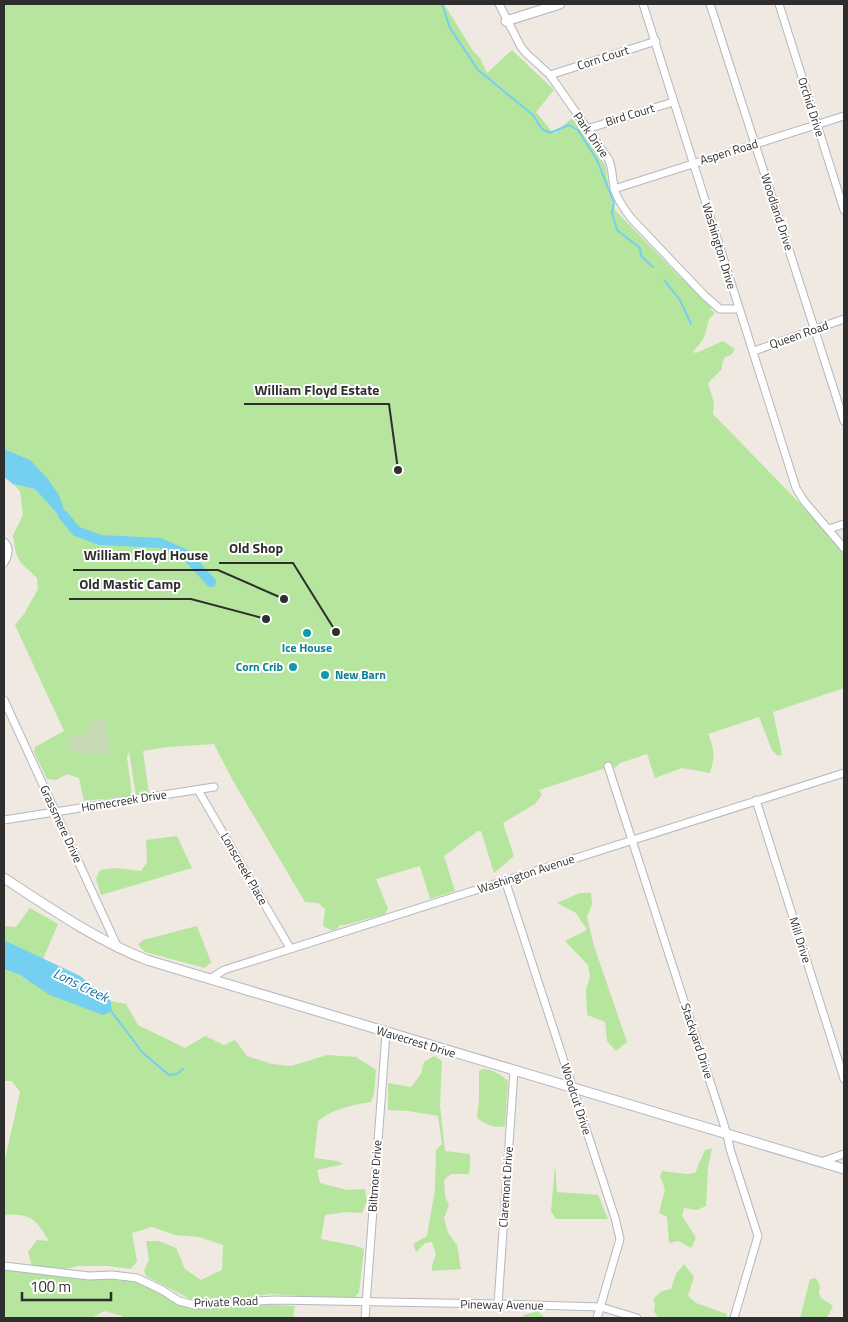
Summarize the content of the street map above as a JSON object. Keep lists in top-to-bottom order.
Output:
{
  "streets": {
    "street": [
      "Corn Court",
      "Orchid Drive",
      "Bird Court",
      "Park Drive",
      "Aspen Road",
      "Woodland Drive",
      "Washington Drive",
      "Queen Road",
      "Homecreek Drive",
      "Grassmere Drive",
      "Lonscreek Place",
      "Washington Avenue",
      "Mill Drive",
      "Stackyard Drive",
      "Wavecrest Drive",
      "Woodcut Drive",
      "Biltmore Drive",
      "Claremont Drive",
      "Private Road",
      "Pineway Avenue"
    ]
  },
  "crossings": [
    ["Corn Court", "Park Drive"],
    ["Corn Court", "Washington Drive"],
    ["Orchid Drive", "Aspen Road"],
    ["Bird Court", "Park Drive"],
    ["Bird Court", "Washington Drive"],
    ["Park Drive", "Aspen Road"],
    ["Park Drive", "Washington Drive"],
    ["Aspen Road", "Woodland Drive"],
    ["Aspen Road", "Washington Drive"],
    ["Woodland Drive", "Queen Road"],
    ["Washington Drive", "Queen Road"],
    ["Homecreek Drive", "Grassmere Drive"],
    ["Homecreek Drive", "Lonscreek Place"],
    ["Grassmere Drive", "Wavecrest Drive"],
    ["Lonscreek Place", "Washington Avenue"],
    ["Washington Avenue", "Mill Drive"],
    ["Washington Avenue", "Stackyard Drive"],
    ["Washington Avenue", "Wavecrest Drive"],
    ["Washington Avenue", "Woodcut Drive"],
    ["Stackyard Drive", "Wavecrest Drive"],
    ["Wavecrest Drive", "Woodcut Drive"],
    ["Wavecrest Drive", "Biltmore Drive"],
    ["Wavecrest Drive", "Claremont Drive"],
    ["Woodcut Drive", "Pineway Avenue"],
    ["Biltmore Drive", "Private Road"],
    ["Biltmore Drive", "Pineway Avenue"],
    ["Claremont Drive", "Pineway Avenue"],
    ["Private Road", "Pineway Avenue"]
  ],
  "water": ["Lons Creek"],
  "places": [
    "William Floyd Estate",
    "William Floyd House",
    "Old Mastic Camp",
    "Old Shop",
    "Ice House",
    "Corn Crib",
    "New Barn"
  ],
  "scale_bar": "100 m"
}
